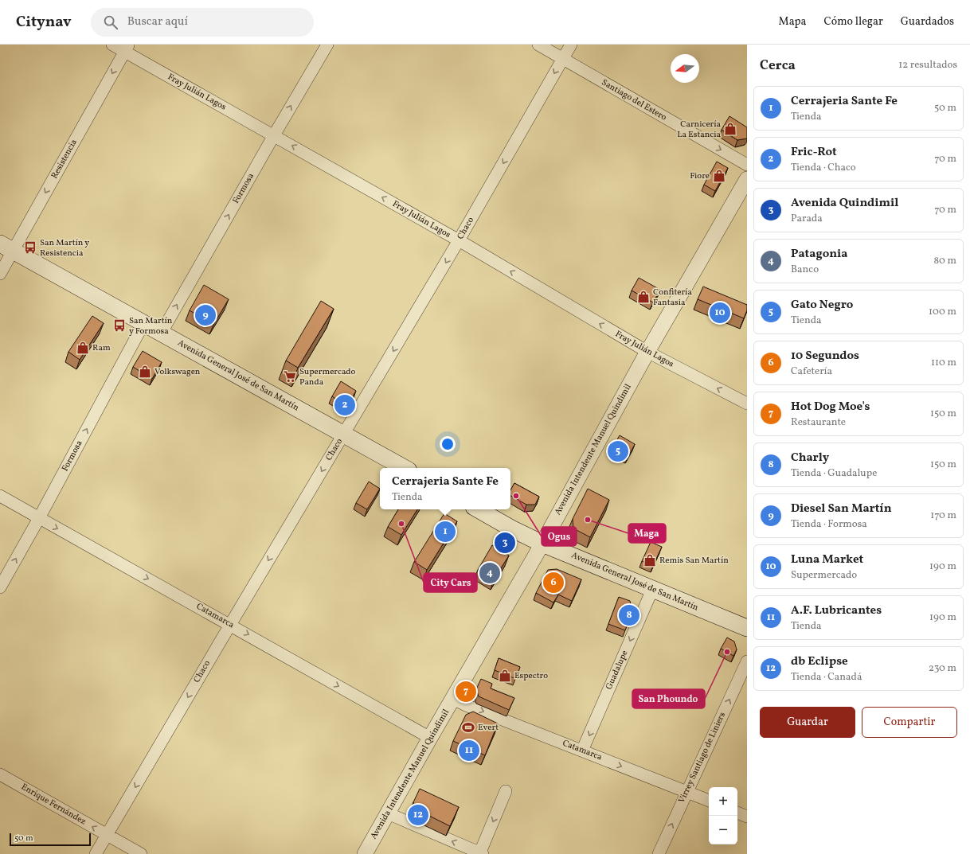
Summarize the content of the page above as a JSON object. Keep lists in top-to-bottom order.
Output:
{
  "streets": {
    "main road": ["Avenida General José de San Martín"],
    "street": [
      "Fray Julián Lagos",
      "Santiago del Estero",
      "Resistencia",
      "Formosa",
      "Chaco",
      "Avenida Intendente Manuel Quindimil",
      "Catamarca",
      "Guadalupe",
      "Virrey Santiago de Liniers",
      "Enrique Fernández"
    ]
  },
  "crossings": [
    ["Fray Julián Lagos", "Resistencia"],
    ["Fray Julián Lagos", "Formosa"],
    ["Fray Julián Lagos", "Chaco"],
    ["Fray Julián Lagos", "Avenida Intendente Manuel Quindimil"],
    ["Santiago del Estero", "Chaco"],
    ["Resistencia", "Avenida General José de San Martín"],
    ["Formosa", "Avenida General José de San Martín"],
    ["Formosa", "Catamarca"],
    ["Chaco", "Avenida General José de San Martín"],
    ["Chaco", "Catamarca"],
    ["Chaco", "Enrique Fernández"],
    ["Avenida General José de San Martín", "Avenida Intendente Manuel Quindimil"],
    ["Avenida General José de San Martín", "Guadalupe"],
    ["Avenida Intendente Manuel Quindimil", "Catamarca"],
    ["Catamarca", "Guadalupe"],
    ["Catamarca", "Virrey Santiago de Liniers"]
  ],
  "one_way": [
    "Fray Julián Lagos",
    "Santiago del Estero",
    "Resistencia",
    "Formosa",
    "Chaco",
    "Catamarca",
    "Guadalupe",
    "Virrey Santiago de Liniers",
    "Enrique Fernández"
  ],
  "places": {
    "shop": [
      "Carnicería La Estancia",
      "Fiore",
      "Confitería Fantasia",
      "Ram",
      "Volkswagen",
      "Remis San Martín",
      "Espectro"
    ],
    "bus stop": ["San Martín y Resistencia", "San Martín y Formosa"],
    "supermarket": ["Supermercado Panda"],
    "other": [
      "Ogus",
      "Maga",
      "City Cars",
      "San Phoundo"
    ],
    "sports": ["Evert"]
  },
  "scale_bar": "50 m",
  "north": "left",
  "page": {
    "header": "Citynav",
    "search": "Buscar aquí",
    "nav": ["Mapa", "Cómo llegar", "Guardados"],
    "heading": ["Cerca", "12 resultados"],
    "list": [
      {
        "mark": "1",
        "name": "Cerrajeria Sante Fe",
        "note": "Tienda",
        "value": "50 m"
      },
      {
        "mark": "2",
        "name": "Fric-Rot",
        "note": "Tienda · Chaco",
        "value": "70 m"
      },
      {
        "mark": "3",
        "name": "Avenida Quindimil",
        "note": "Parada",
        "value": "70 m"
      },
      {
        "mark": "4",
        "name": "Patagonia",
        "note": "Banco",
        "value": "80 m"
      },
      {
        "mark": "5",
        "name": "Gato Negro",
        "note": "Tienda",
        "value": "100 m"
      },
      {
        "mark": "6",
        "name": "10 Segundos",
        "note": "Cafetería",
        "value": "110 m"
      },
      {
        "mark": "7",
        "name": "Hot Dog Moe's",
        "note": "Restaurante",
        "value": "150 m"
      },
      {
        "mark": "8",
        "name": "Charly",
        "note": "Tienda · Guadalupe",
        "value": "150 m"
      },
      {
        "mark": "9",
        "name": "Diesel San Martín",
        "note": "Tienda · Formosa",
        "value": "170 m"
      },
      {
        "mark": "10",
        "name": "Luna Market",
        "note": "Supermercado",
        "value": "190 m"
      },
      {
        "mark": "11",
        "name": "A.F. Lubricantes",
        "note": "Tienda",
        "value": "190 m"
      },
      {
        "mark": "12",
        "name": "db Eclipse",
        "note": "Tienda · Canadá",
        "value": "230 m"
      }
    ],
    "pins": [
      "10",
      "9",
      "2",
      "5",
      "1",
      "3",
      "4",
      "6",
      "8",
      "7",
      "11",
      "12"
    ],
    "popup": ["Cerrajeria Sante Fe", "Tienda"],
    "buttons": ["Guardar", "Compartir"],
    "map_buttons": ["+", "−"],
    "scale": "50 m"
  }
}
